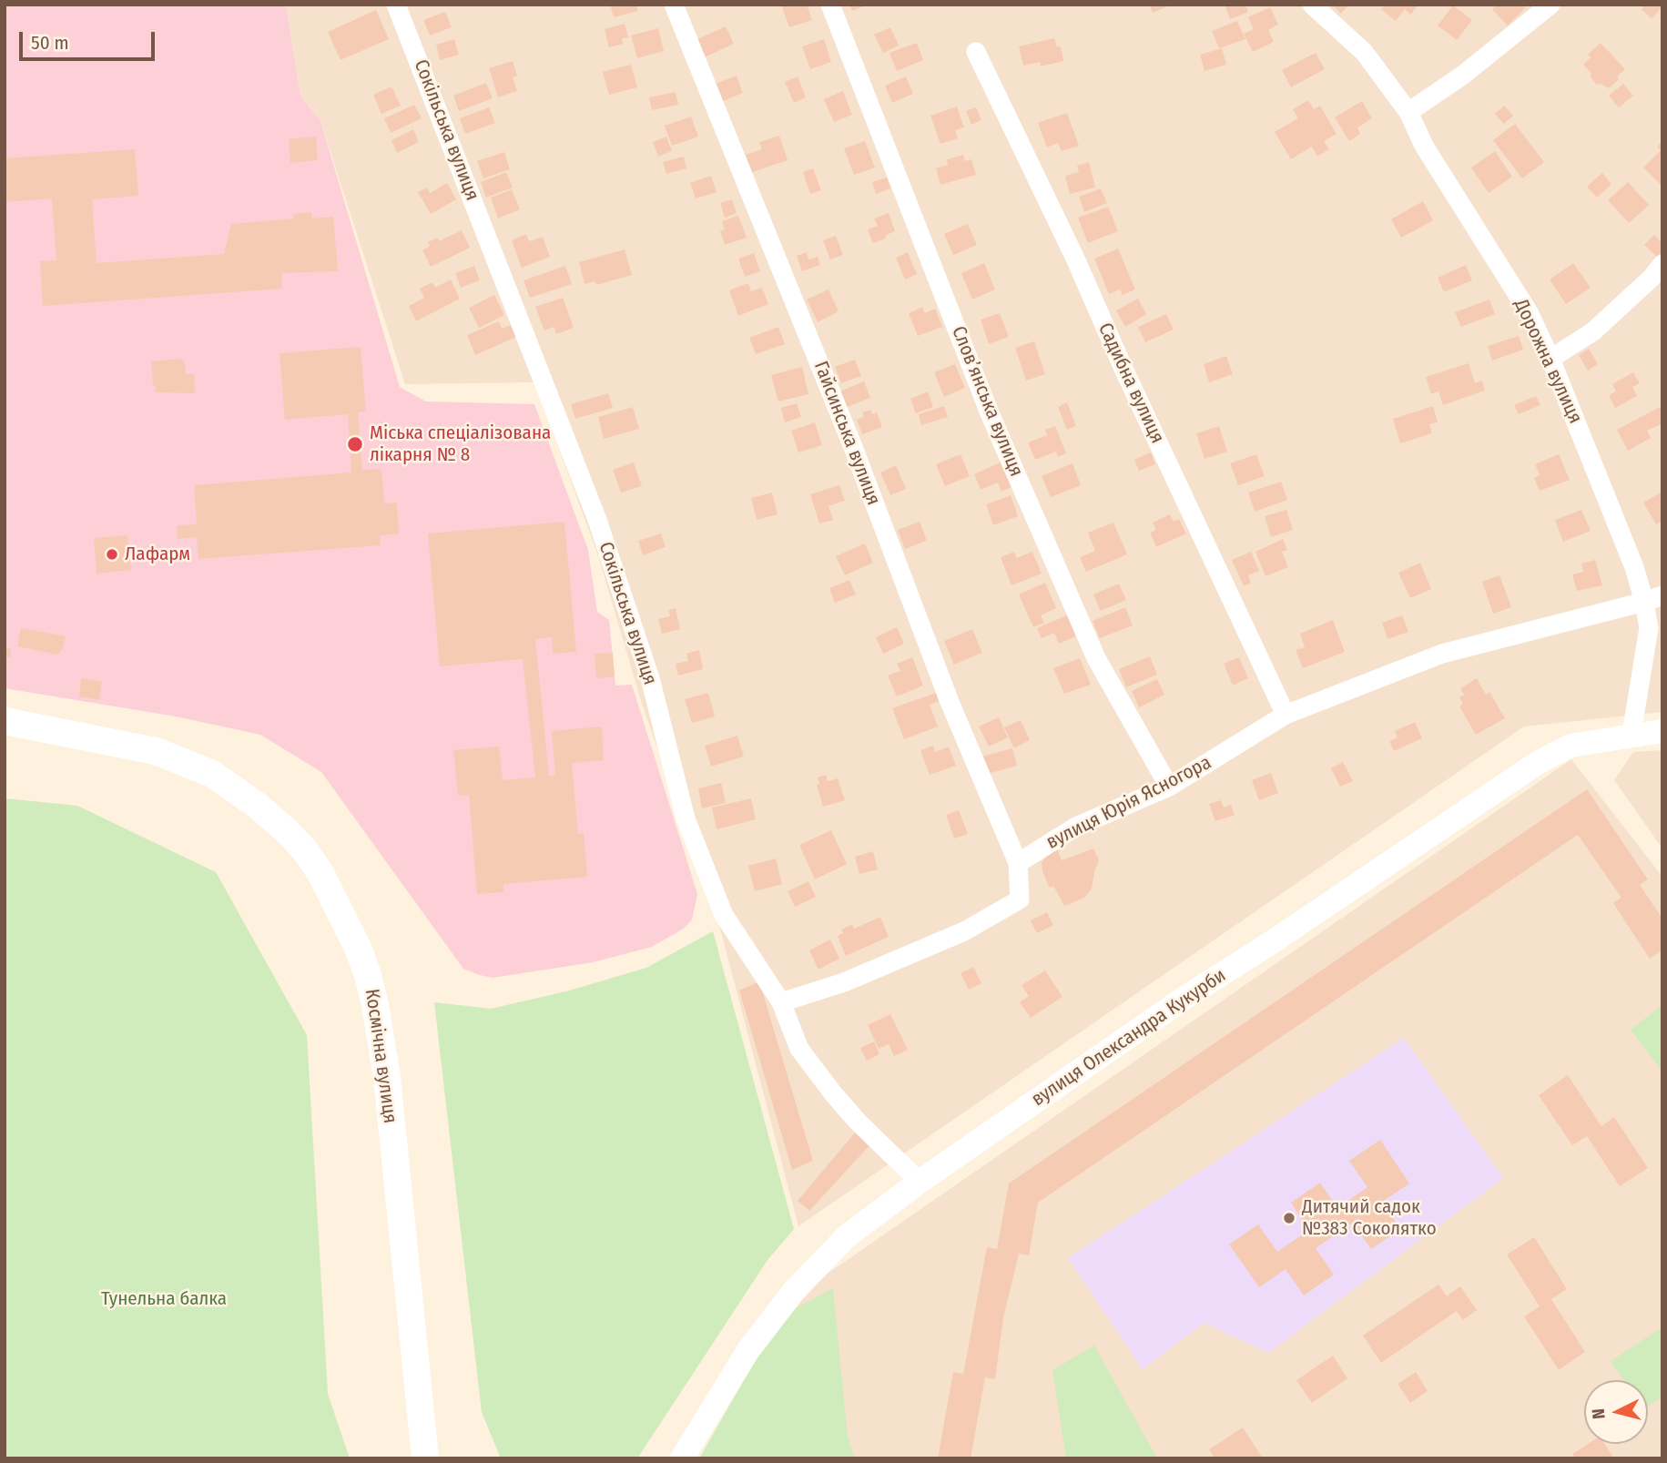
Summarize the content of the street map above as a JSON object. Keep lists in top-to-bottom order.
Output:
{
  "streets": {
    "main road": ["Космічна вулиця"],
    "street": [
      "Сокільська вулиця",
      "Дорожна вулиця",
      "Садибна вулиця",
      "Словʼянська вулиця",
      "Гайсинська вулиця",
      "вулиця Юрія Ясногора",
      "вулиця Олександра Кукурби"
    ]
  },
  "crossings": [
    ["Сокільська вулиця", "вулиця Олександра Кукурби"],
    ["Дорожна вулиця", "вулиця Юрія Ясногора"],
    ["Дорожна вулиця", "вулиця Олександра Кукурби"],
    ["Садибна вулиця", "вулиця Юрія Ясногора"],
    ["Словʼянська вулиця", "вулиця Юрія Ясногора"],
    ["Гайсинська вулиця", "вулиця Юрія Ясногора"]
  ],
  "parks": ["Тунельна балка"],
  "places": ["Міська спеціалізована лікарня № 8", "Лафарм", "Дитячий садок №383 Соколятко"],
  "scale_bar": "50 m",
  "north": "left"
}
